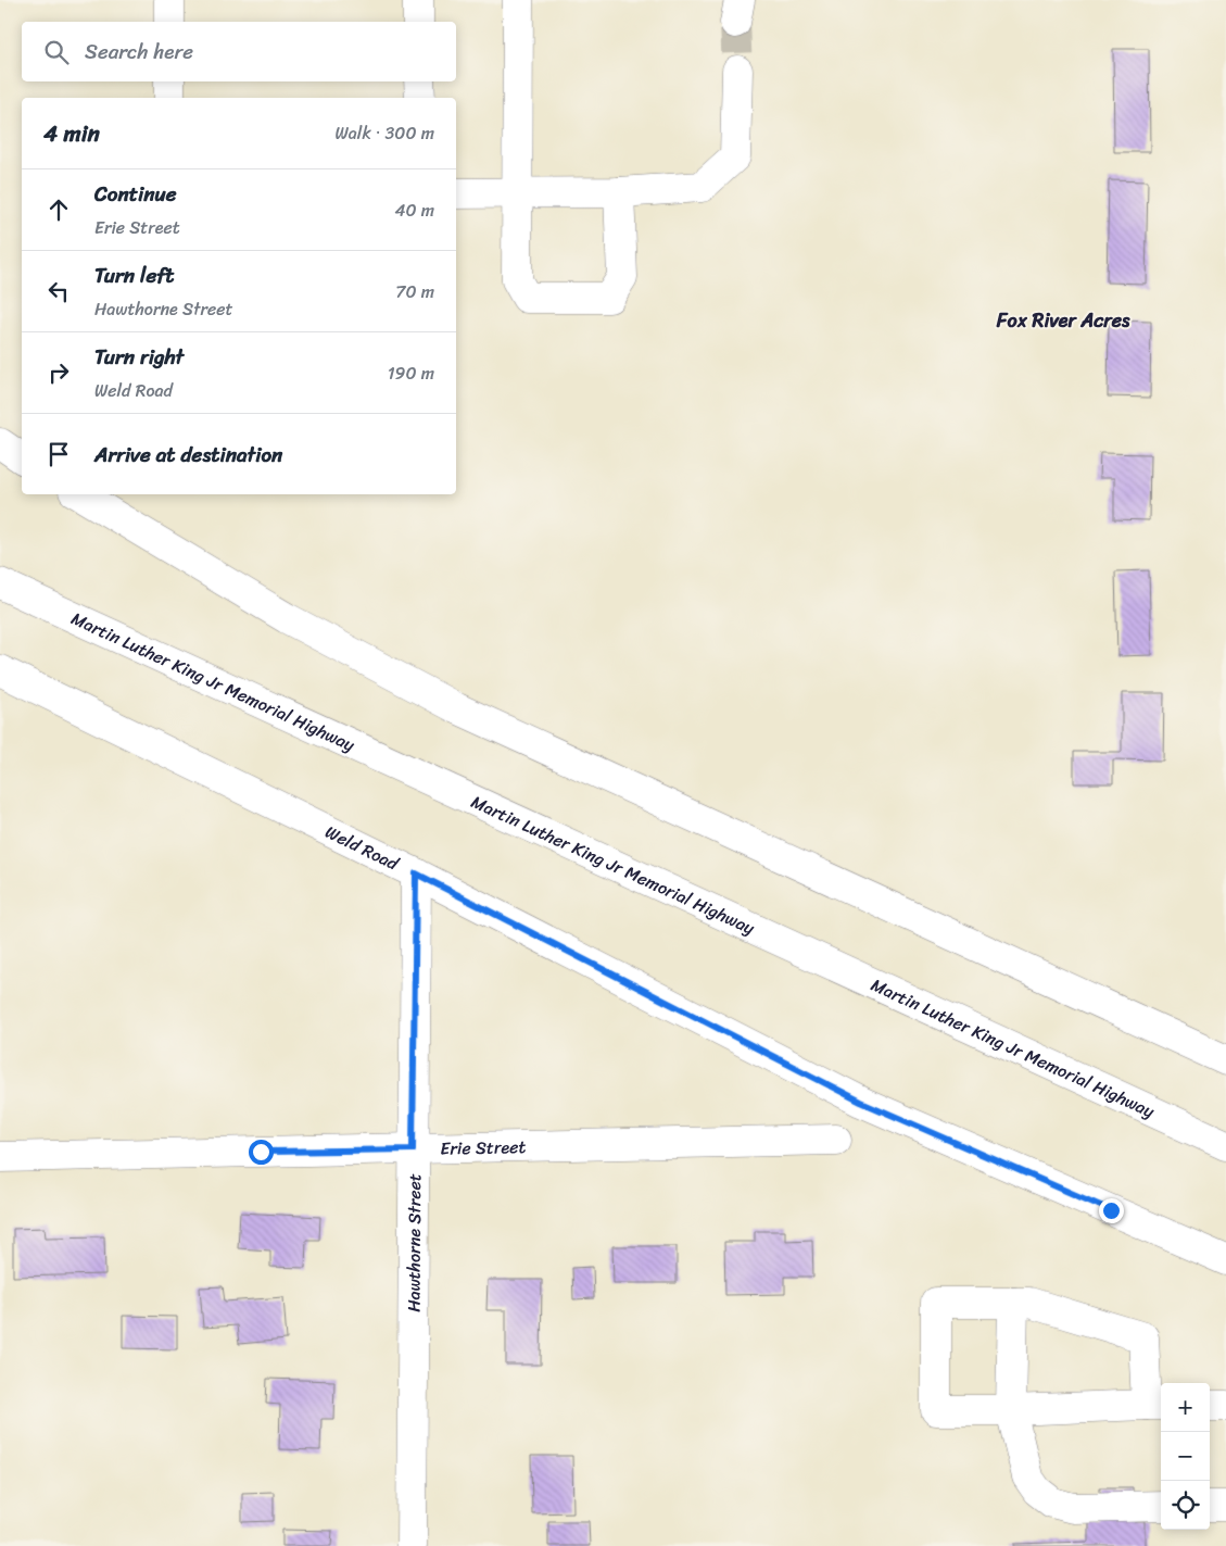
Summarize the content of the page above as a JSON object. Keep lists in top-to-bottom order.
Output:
{
  "streets": {
    "main road": [
      "Martin Luther King Jr Memorial Highway",
      "Weld Road",
      "Erie Street",
      "Hawthorne Street"
    ]
  },
  "crossings": [
    ["Weld Road", "Hawthorne Street"],
    ["Erie Street", "Hawthorne Street"]
  ],
  "districts": ["Fox River Acres"],
  "page": {
    "search": "Search here",
    "heading": ["4 min", "Walk · 300 m"],
    "list": [
      ["Continue", "Erie Street", "40 m"],
      ["Turn left", "Hawthorne Street", "70 m"],
      ["Turn right", "Weld Road", "190 m"],
      "Arrive at destination"
    ],
    "map_buttons": ["+", "−"]
  }
}
